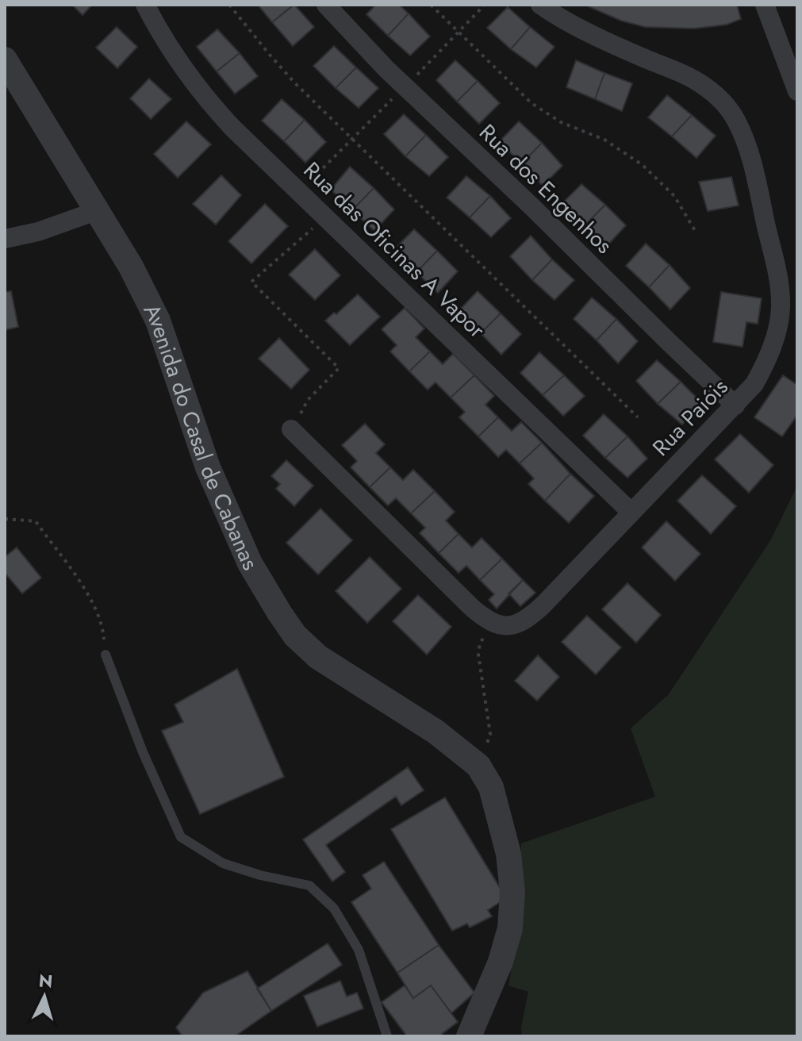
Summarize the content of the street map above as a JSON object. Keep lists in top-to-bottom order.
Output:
{
  "streets": {
    "street": [
      "Rua dos Engenhos",
      "Rua das Oficinas A Vapor",
      "Rua Paióis",
      "Avenida do Casal de Cabanas"
    ]
  },
  "crossings": [
    ["Rua dos Engenhos", "Rua Paióis"],
    ["Rua das Oficinas A Vapor", "Rua Paióis"]
  ],
  "north": "top"
}
